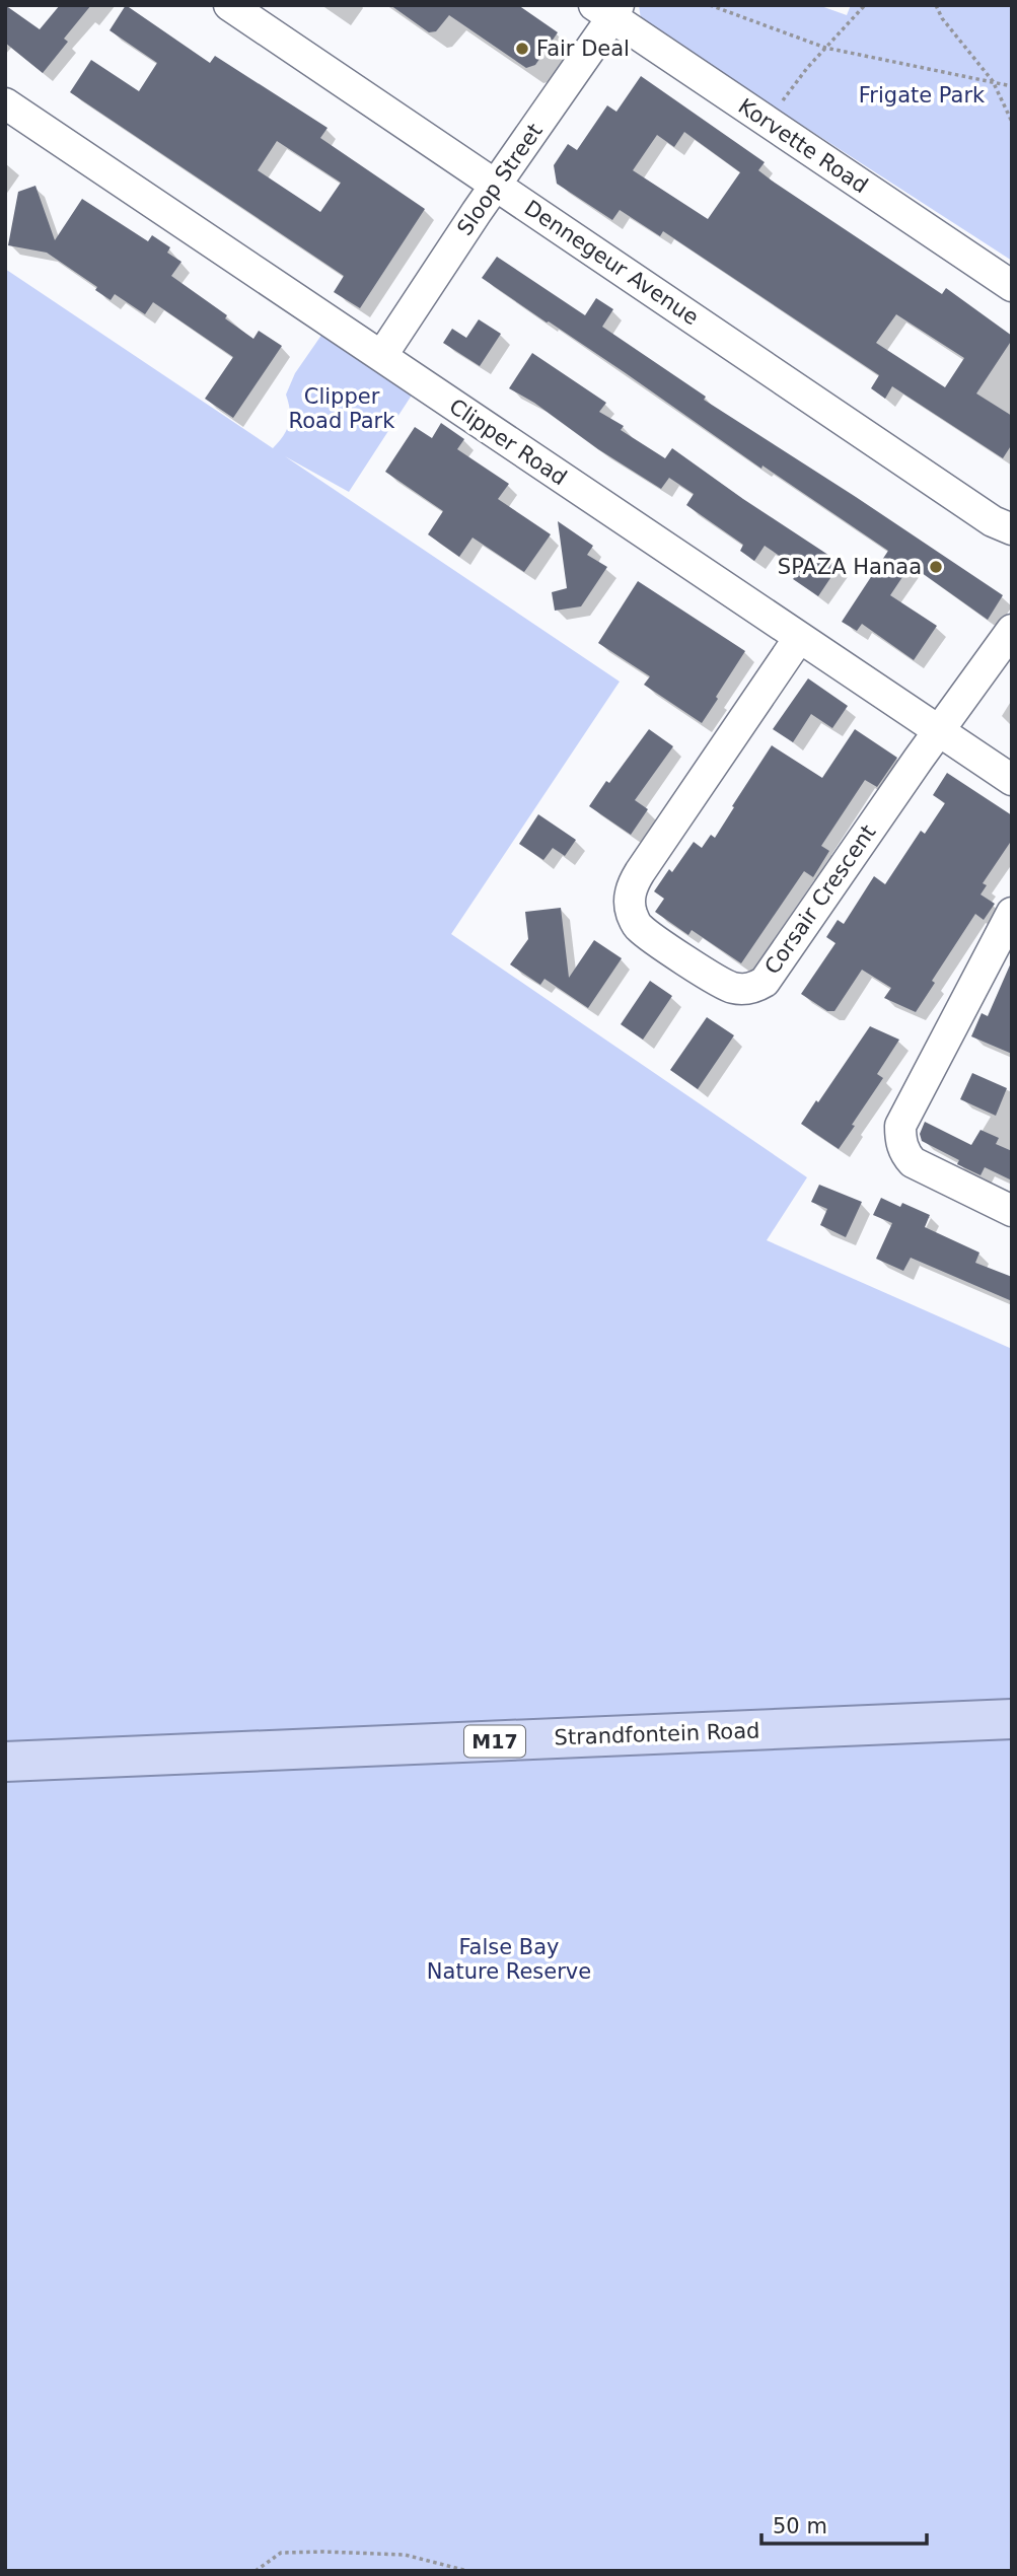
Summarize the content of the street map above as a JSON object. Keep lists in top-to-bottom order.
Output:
{
  "streets": {
    "main road": ["Strandfontein Road", "M17"],
    "street": [
      "Korvette Road",
      "Sloop Street",
      "Dennegeur Avenue",
      "Clipper Road",
      "Corsair Crescent"
    ]
  },
  "crossings": [
    ["Korvette Road", "Sloop Street"],
    ["Sloop Street", "Dennegeur Avenue"],
    ["Sloop Street", "Clipper Road"],
    ["Clipper Road", "Corsair Crescent"]
  ],
  "parks": ["Frigate Park", "Clipper Road Park", "False Bay Nature Reserve"],
  "places": ["Fair Deal", "SPAZA Hanaa"],
  "scale_bar": "50 m"
}
